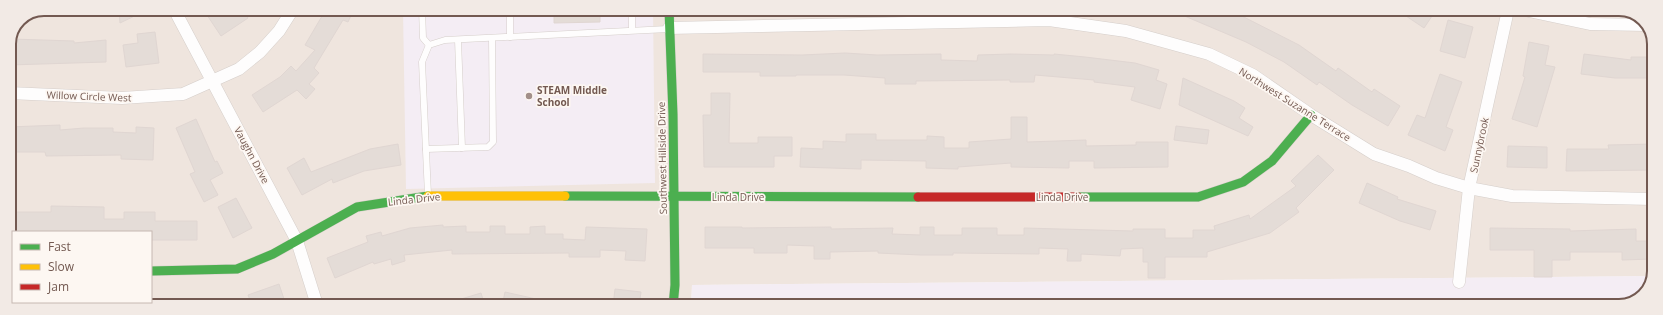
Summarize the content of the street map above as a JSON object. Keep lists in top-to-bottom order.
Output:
{
  "streets": {
    "street": [
      "Willow Circle West",
      "Northwest Suzanne Terrace",
      "Sunnybrook",
      "Vaughn Drive",
      "Southwest Hillside Drive",
      "Linda Drive"
    ]
  },
  "crossings": [
    ["Willow Circle West", "Vaughn Drive"],
    ["Northwest Suzanne Terrace", "Sunnybrook"],
    ["Northwest Suzanne Terrace", "Southwest Hillside Drive"],
    ["Northwest Suzanne Terrace", "Linda Drive"],
    ["Vaughn Drive", "Linda Drive"],
    ["Southwest Hillside Drive", "Linda Drive"]
  ],
  "places": ["STEAM Middle School"],
  "legend": ["Fast", "Slow", "Jam"]
}
